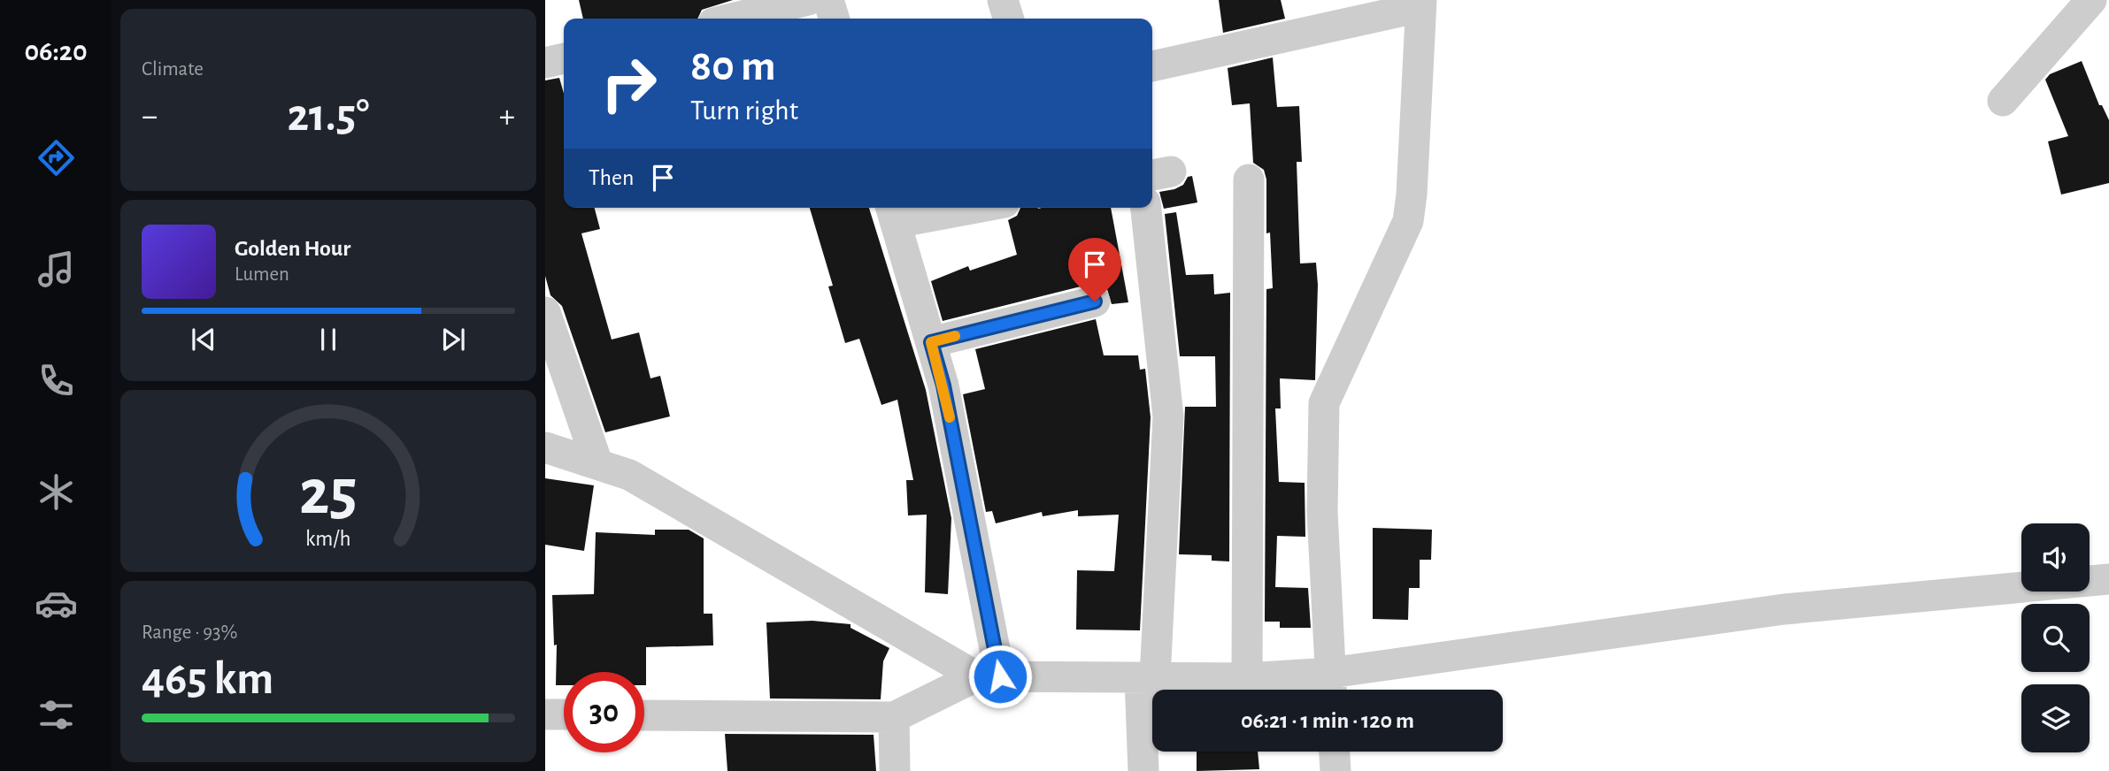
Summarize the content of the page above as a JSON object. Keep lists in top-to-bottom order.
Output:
{
  "page": {
    "tabs": "06:20",
    "tile": [
      "Climate",
      ["Range · 93%", "465 km"]
    ],
    "turn": ["80 m", "Turn right"],
    "heat": ["−", "21.5°", "+"],
    "then": "Then",
    "song": ["Golden Hour", "Lumen"],
    "limit": "30",
    "trip": "06:21 · 1 min · 120 m",
    "gauge": ["25", "km/h"]
  }
}
